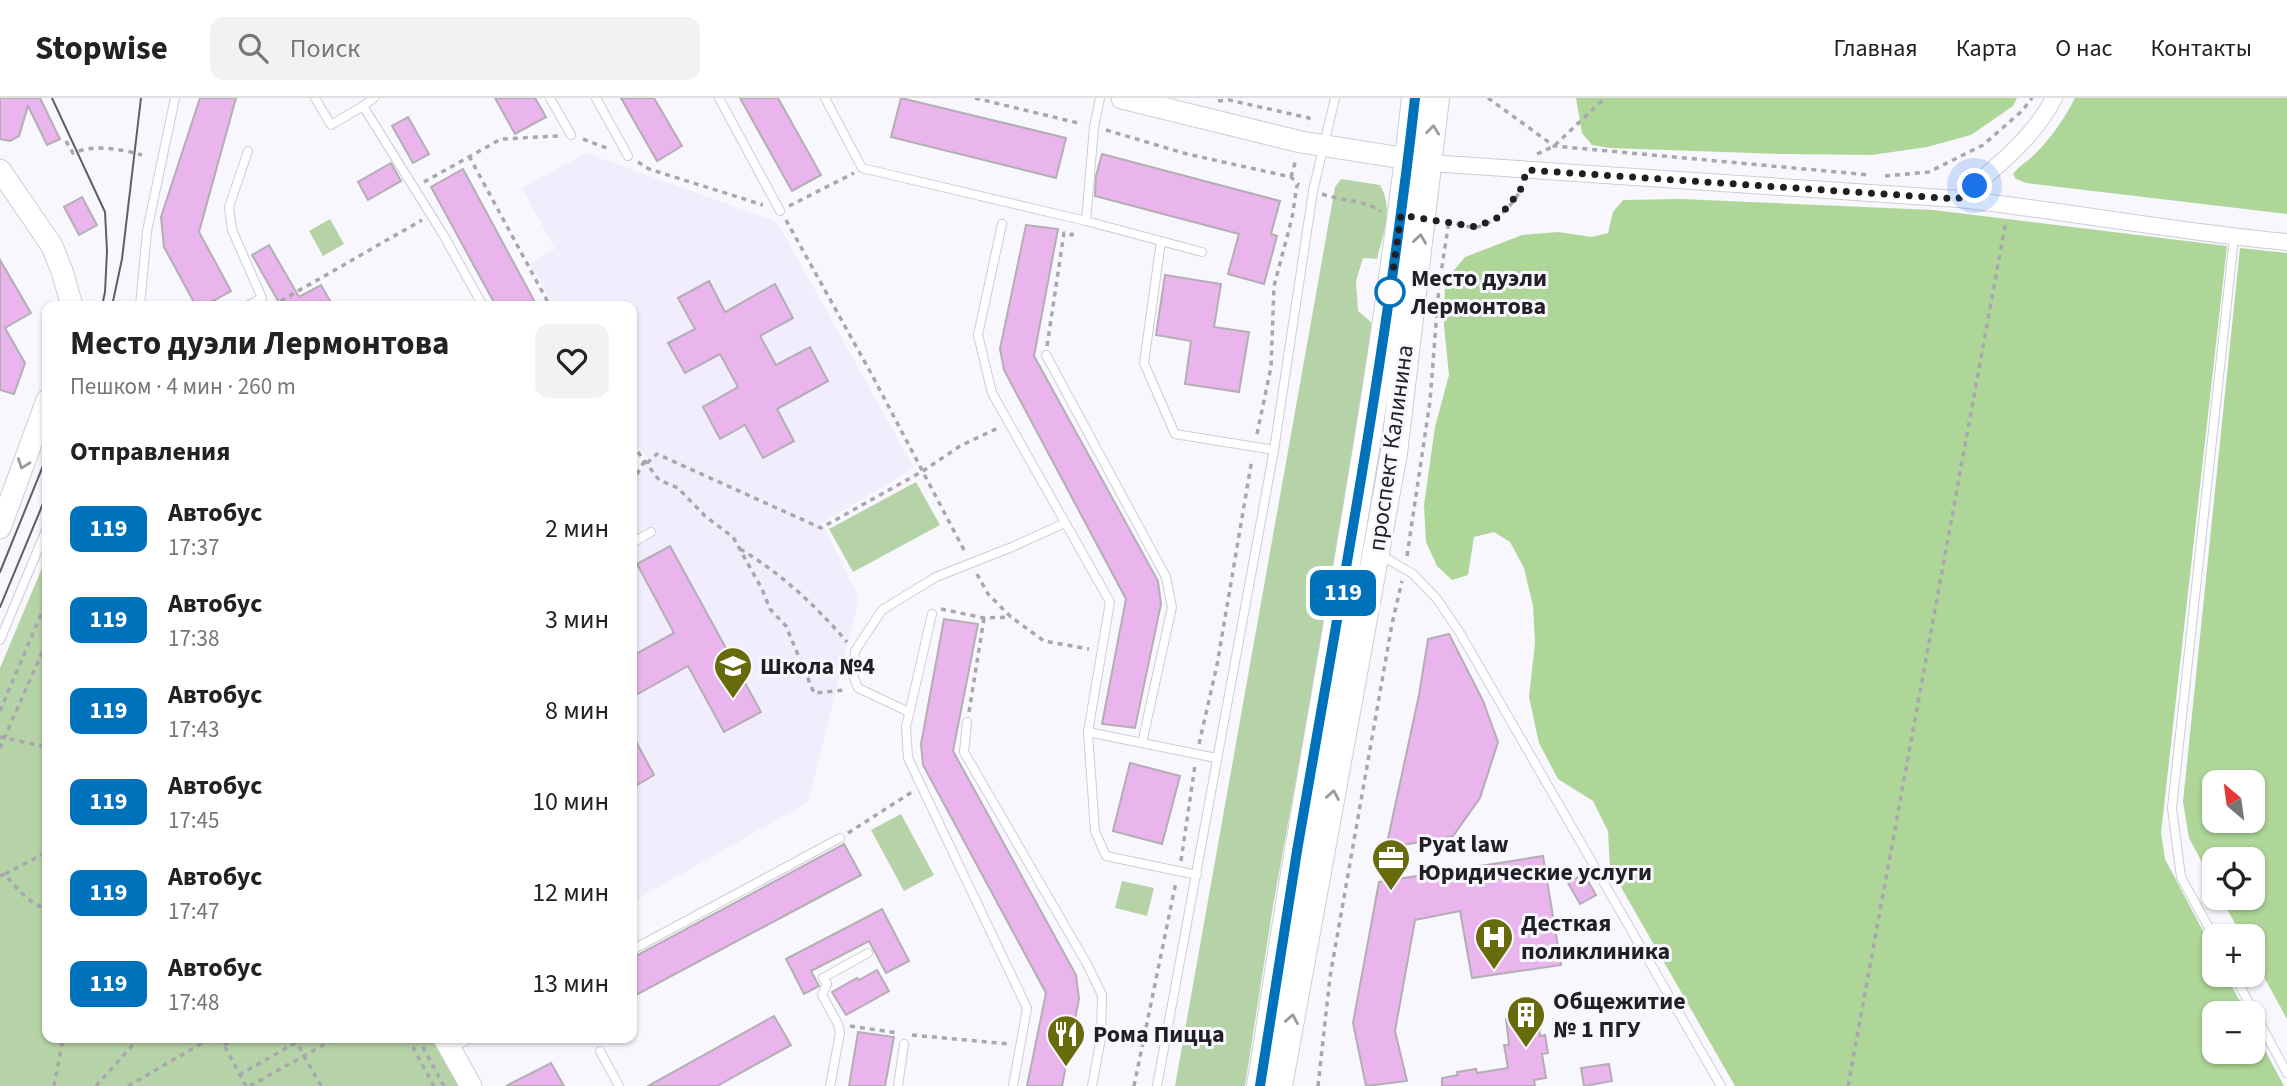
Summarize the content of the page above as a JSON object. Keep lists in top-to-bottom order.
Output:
{
  "streets": {
    "main road": ["проспект Калинина"]
  },
  "places": {
    "other": ["Место дуэли Лермонтова"],
    "school or university": ["Школа №4"],
    "office": ["Pyat law Юридические услуги"],
    "hospital": ["Десткая поликлиника"],
    "building": ["Общежитие № 1 ПГУ"],
    "restaurant": ["Рома Пицца"]
  },
  "lines": ["bus line 119"],
  "north": "top left",
  "page": {
    "header": "Stopwise",
    "search": "Поиск",
    "nav": [
      "Главная",
      "Карта",
      "О нас",
      "Контакты"
    ],
    "on_map": "119",
    "heading": [
      ["Место дуэли Лермонтова", "Пешком · 4 мин · 260 m"],
      "Отправления"
    ],
    "list": [
      {
        "mark": "119",
        "name": "Автобус",
        "note": "17:37",
        "value": "2 мин"
      },
      {
        "mark": "119",
        "name": "Автобус",
        "note": "17:38",
        "value": "3 мин"
      },
      {
        "mark": "119",
        "name": "Автобус",
        "note": "17:43",
        "value": "8 мин"
      },
      {
        "mark": "119",
        "name": "Автобус",
        "note": "17:45",
        "value": "10 мин"
      },
      {
        "mark": "119",
        "name": "Автобус",
        "note": "17:47",
        "value": "12 мин"
      },
      {
        "mark": "119",
        "name": "Автобус",
        "note": "17:48",
        "value": "13 мин"
      }
    ],
    "map_buttons": ["+", "−"]
  }
}
